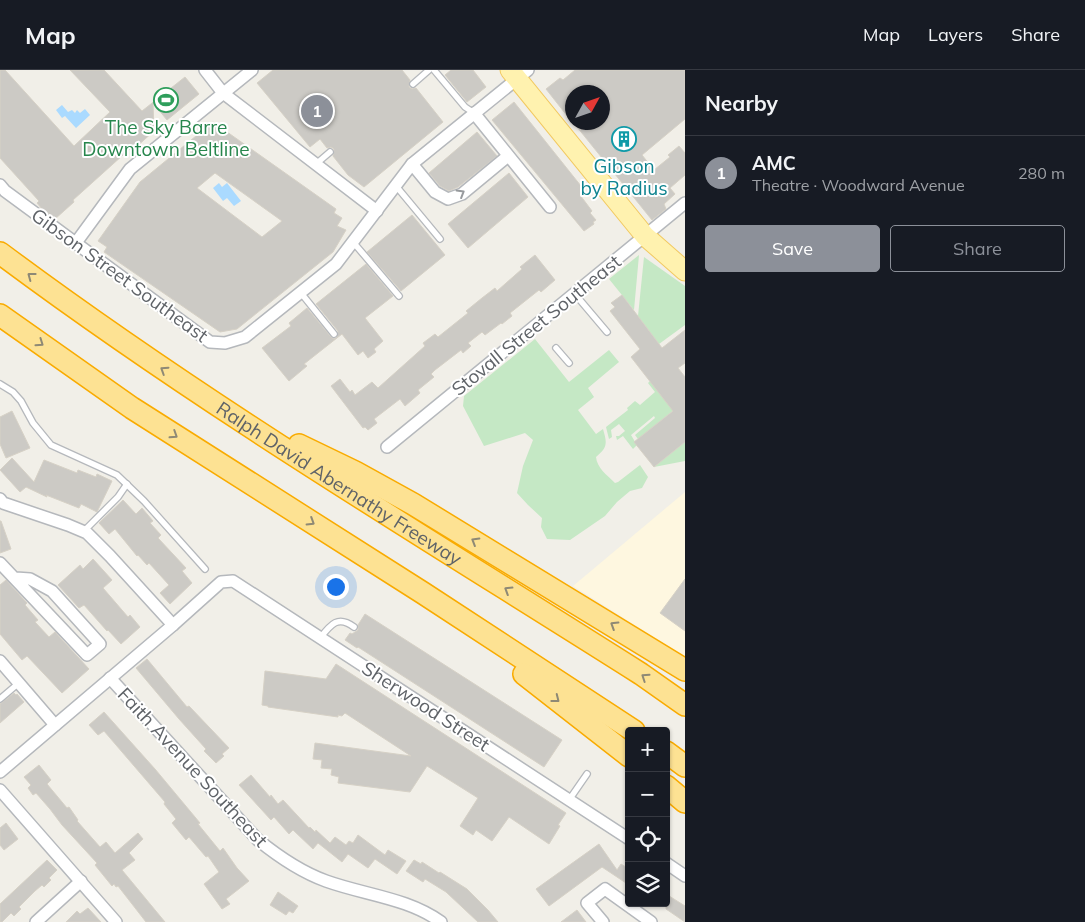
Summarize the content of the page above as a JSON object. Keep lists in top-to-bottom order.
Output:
{
  "streets": {
    "highway": ["Ralph David Abernathy Freeway"],
    "street": [
      "Gibson Street Southeast",
      "Stovall Street Southeast",
      "Sherwood Street",
      "Faith Avenue Southeast"
    ]
  },
  "places": {
    "sports": ["The Sky Barre Downtown Beltline"],
    "building": ["Gibson by Radius"]
  },
  "north": "top right",
  "page": {
    "header": "Map",
    "nav": ["Map", "Layers", "Share"],
    "heading": "Nearby",
    "pins": "1",
    "list": [
      {
        "mark": "1",
        "name": "AMC",
        "note": "Theatre · Woodward Avenue",
        "value": "280 m"
      }
    ],
    "buttons": ["Save", "Share"],
    "map_buttons": ["+", "−"]
  }
}
